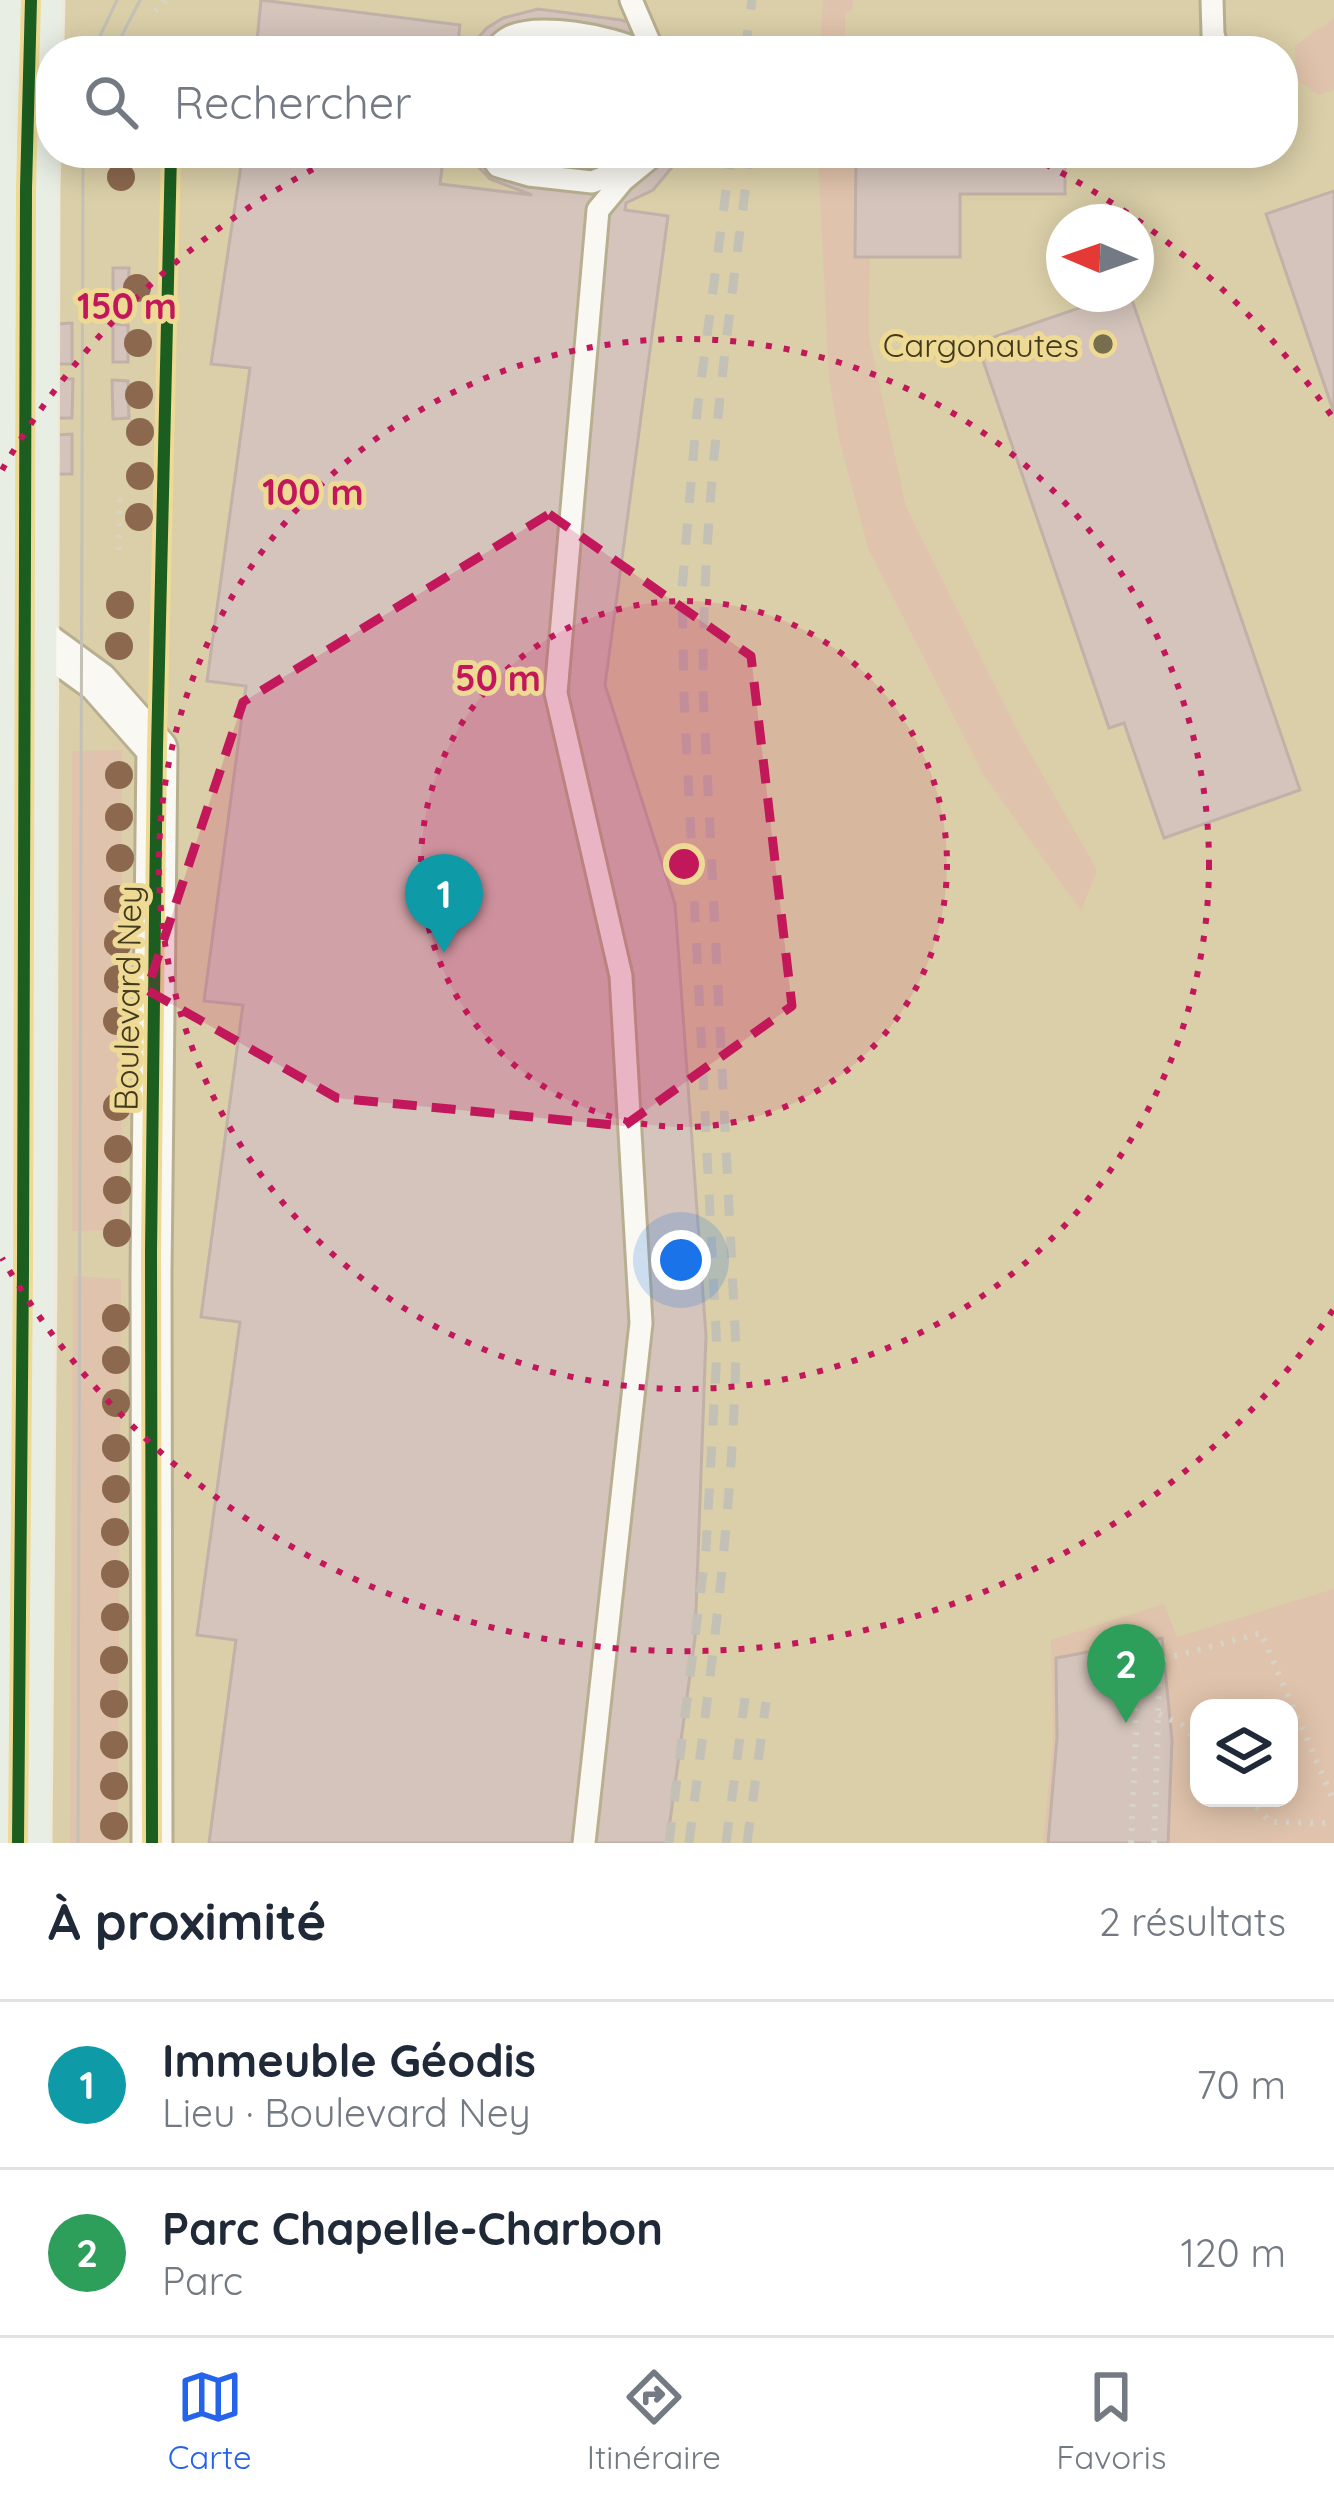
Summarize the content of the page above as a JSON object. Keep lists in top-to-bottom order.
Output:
{
  "streets": {
    "street": ["Boulevard Ney"]
  },
  "places": ["Cargonautes"],
  "north": "left",
  "page": {
    "search": "Rechercher",
    "pins": ["1", "2"],
    "heading": ["À proximité", "2 résultats"],
    "list": [
      {
        "mark": "1",
        "name": "Immeuble Géodis",
        "note": "Lieu · Boulevard Ney",
        "value": "70 m"
      },
      {
        "mark": "2",
        "name": "Parc Chapelle-Charbon",
        "note": "Parc",
        "value": "120 m"
      }
    ],
    "nav": ["Carte", "Itinéraire", "Favoris"]
  },
  "rings": ["150 m", "100 m", "50 m"]
}
